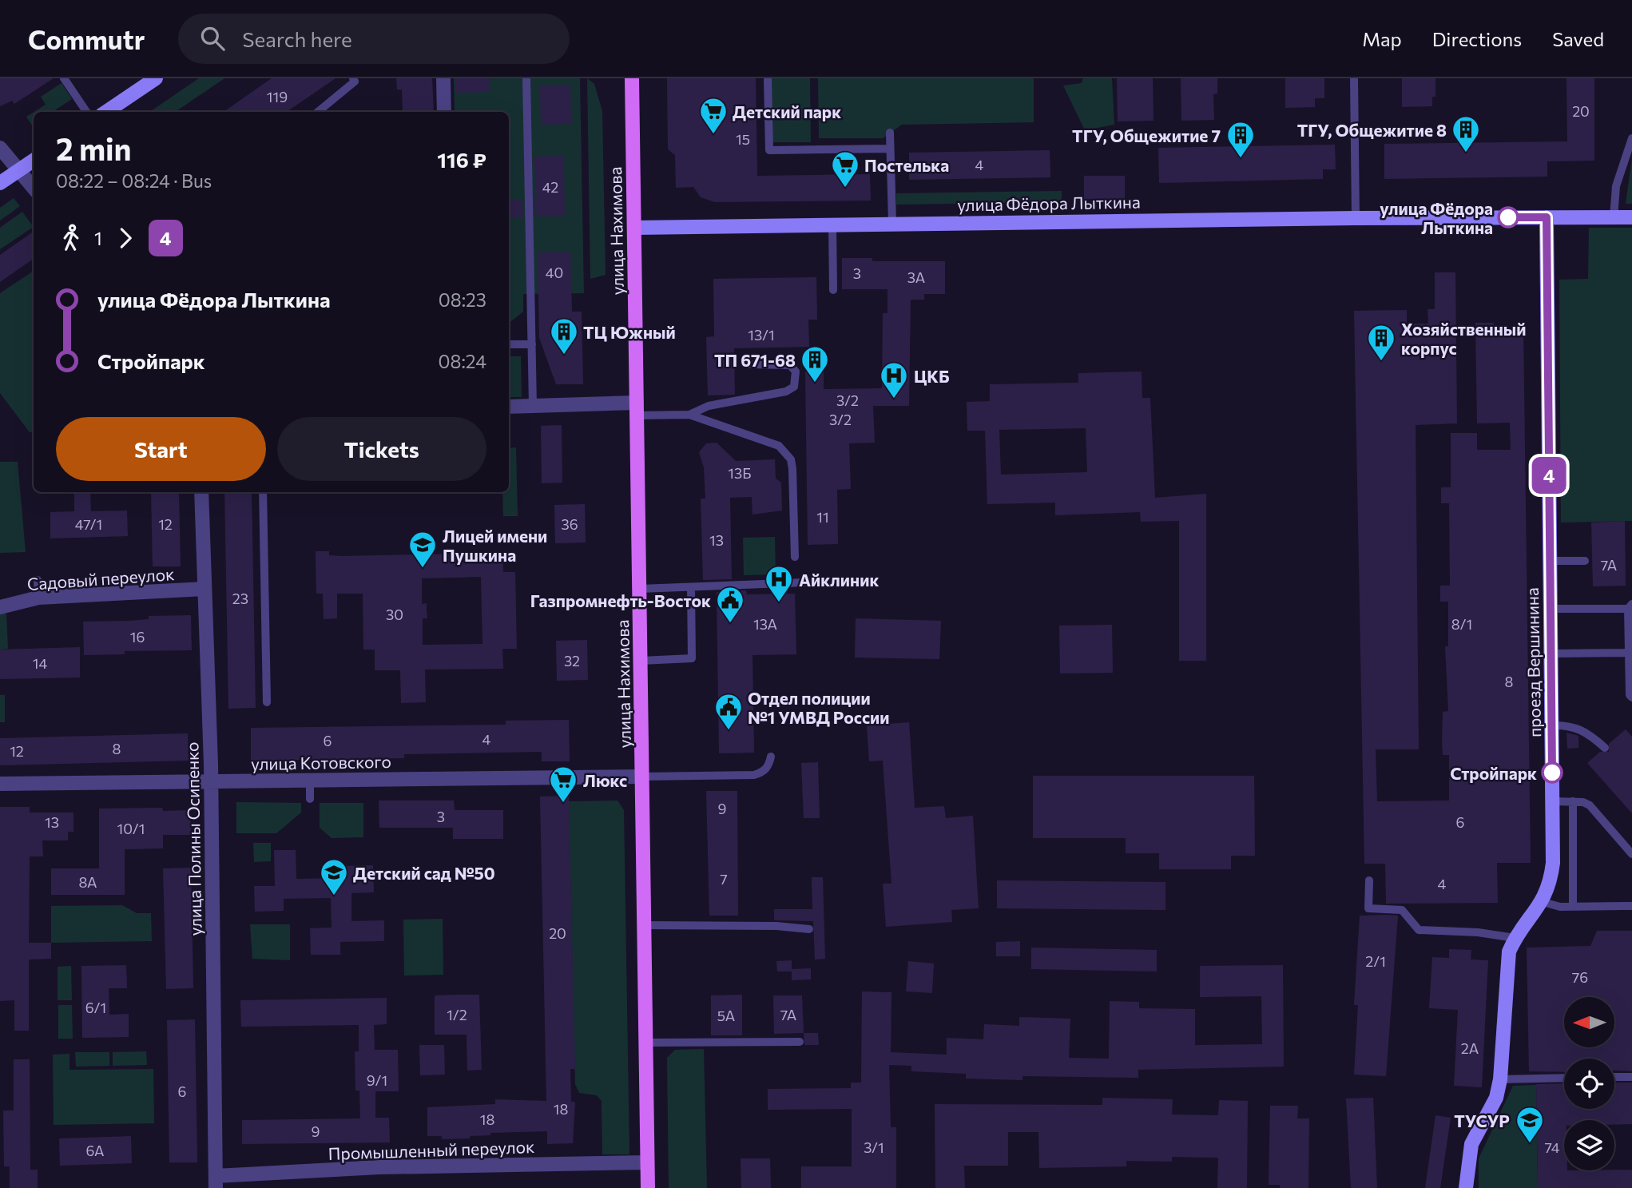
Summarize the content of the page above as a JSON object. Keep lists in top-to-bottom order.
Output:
{
  "streets": {
    "main road": ["улица Нахимова"],
    "street": [
      "улица Фёдора Лыткина",
      "Садовый переулок",
      "проезд Вершинина",
      "улица Котовского",
      "улица Полины Осипенко",
      "Промышленный переулок"
    ]
  },
  "crossings": [
    ["улица Фёдора Лыткина", "улица Нахимова"],
    ["улица Фёдора Лыткина", "проезд Вершинина"],
    ["улица Нахимова", "улица Котовского"],
    ["улица Нахимова", "Промышленный переулок"],
    ["Садовый переулок", "улица Полины Осипенко"],
    ["улица Котовского", "улица Полины Осипенко"],
    ["улица Полины Осипенко", "Промышленный переулок"]
  ],
  "places": {
    "supermarket": ["Детский парк", "Постелька", "Люкс"],
    "building": [
      "ТГУ, Общежитие 8",
      "ТГУ, Общежитие 7",
      "ТЦ Южный",
      "Хозяйственный корпус",
      "ТП 671-68"
    ],
    "other": ["улица Фёдора Лыткина", "Стройпарк"],
    "hospital": ["ЦКБ", "Айклиник"],
    "school or university": ["Лицей имени Пушкина", "Детский сад №50", "ТУСУР"],
    "public building": ["Газпромнефть-Восток", "Отдел полиции №1 УМВД России"]
  },
  "lines": ["bus line 4"],
  "house_numbers": [
    "119",
    "20",
    "15",
    "4",
    "42",
    "40",
    "3",
    "3А",
    "13/1",
    "3/2",
    "3/2",
    "13Б",
    "11",
    "47/1",
    "12",
    "36",
    "13",
    "7А",
    "23",
    "30",
    "13А",
    "8/1",
    "16",
    "32",
    "14",
    "8",
    "4",
    "6",
    "8",
    "12",
    "9",
    "3",
    "13",
    "6",
    "10/1",
    "7",
    "8А",
    "4",
    "20",
    "2/1",
    "76",
    "6/1",
    "1/2",
    "7А",
    "5А",
    "2А",
    "9/1",
    "6",
    "18",
    "18",
    "9",
    "3/1",
    "74",
    "6А"
  ],
  "north": "left",
  "page": {
    "header": "Commutr",
    "search": "Search here",
    "nav": ["Map", "Directions", "Saved"],
    "on_map": "4",
    "heading": ["2 min", "08:22 – 08:24 · Bus", "116 ₽"],
    "legs": ["1", "4"],
    "list": [
      {
        "name": "улица Фёдора Лыткина",
        "value": "08:23"
      },
      {
        "name": "Стройпарк",
        "value": "08:24"
      }
    ],
    "buttons": ["Start", "Tickets"]
  }
}
